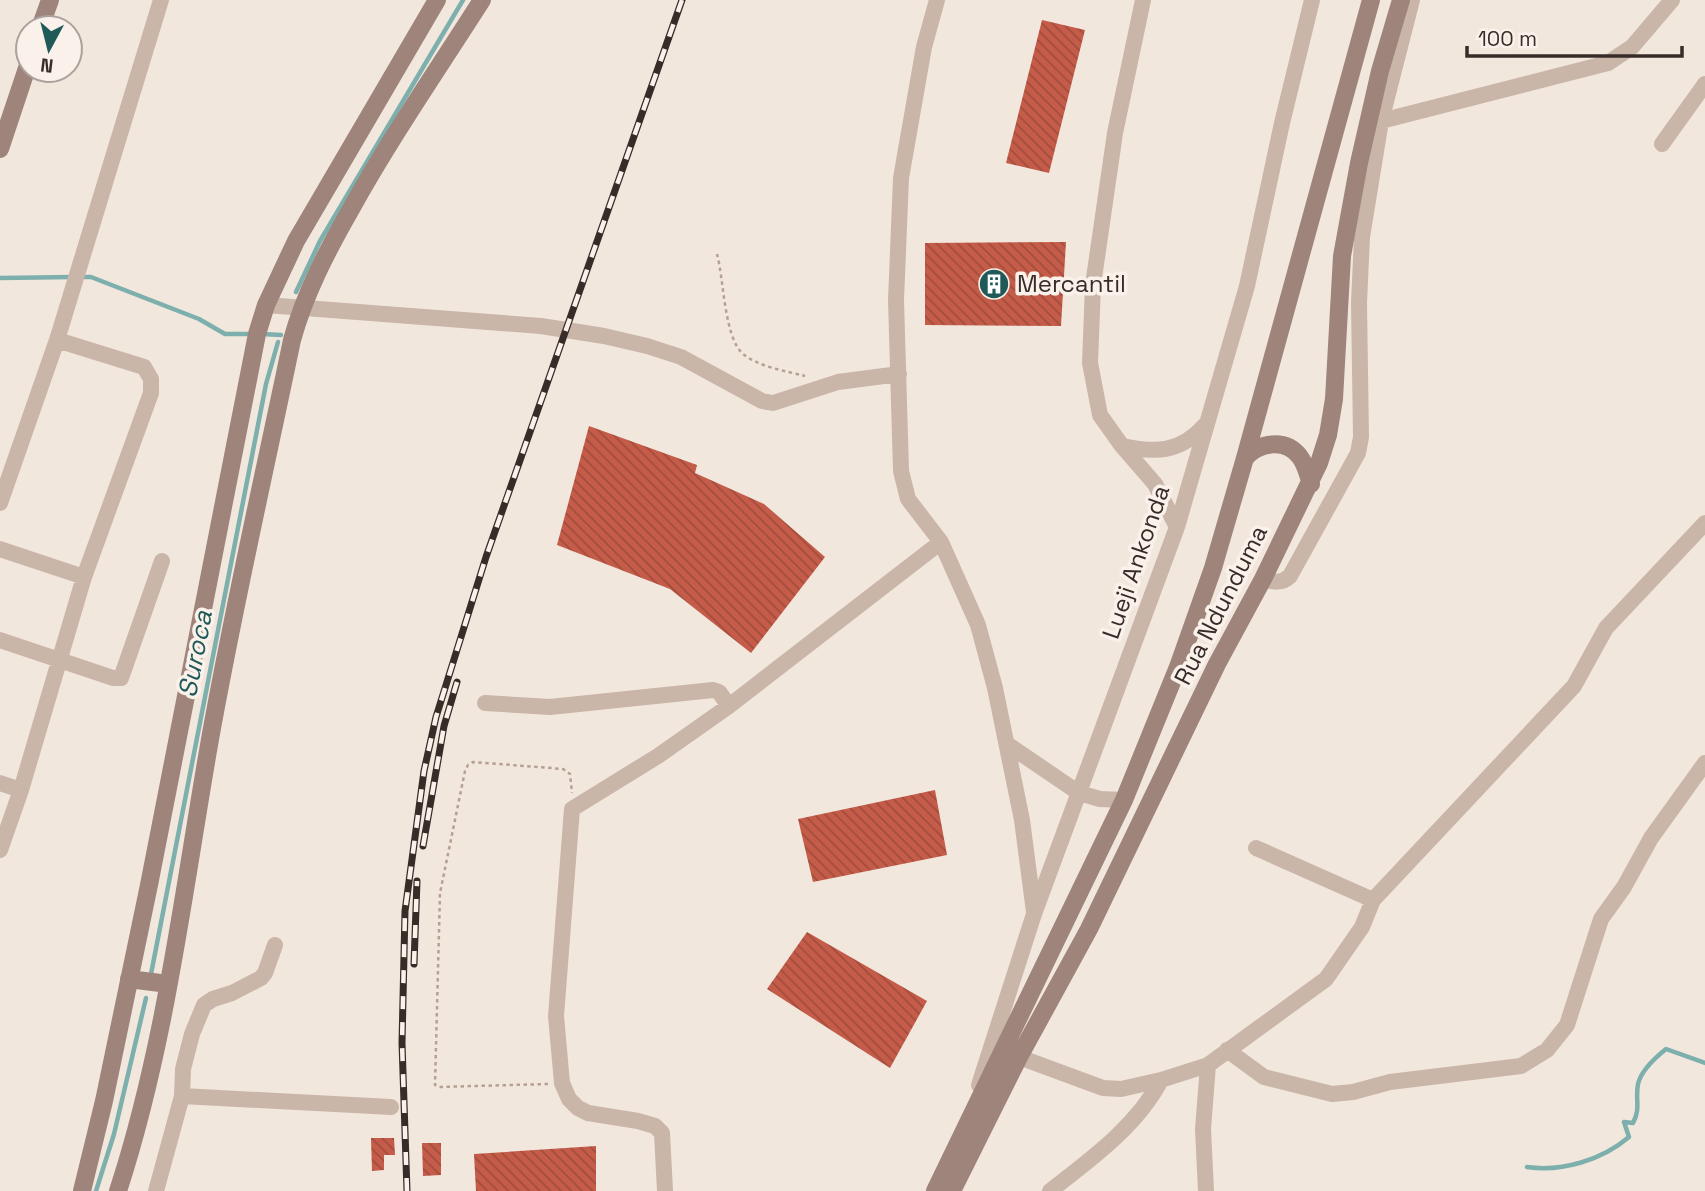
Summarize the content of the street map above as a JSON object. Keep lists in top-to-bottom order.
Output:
{
  "streets": {
    "main road": ["Rua Ndunduma"],
    "street": ["Lueji Ankonda"]
  },
  "crossings": [
    ["Lueji Ankonda", "Rua Ndunduma"]
  ],
  "water": ["Suroca"],
  "places": {
    "building": ["Mercantil"]
  },
  "scale_bar": "100 m",
  "north": "bottom"
}
